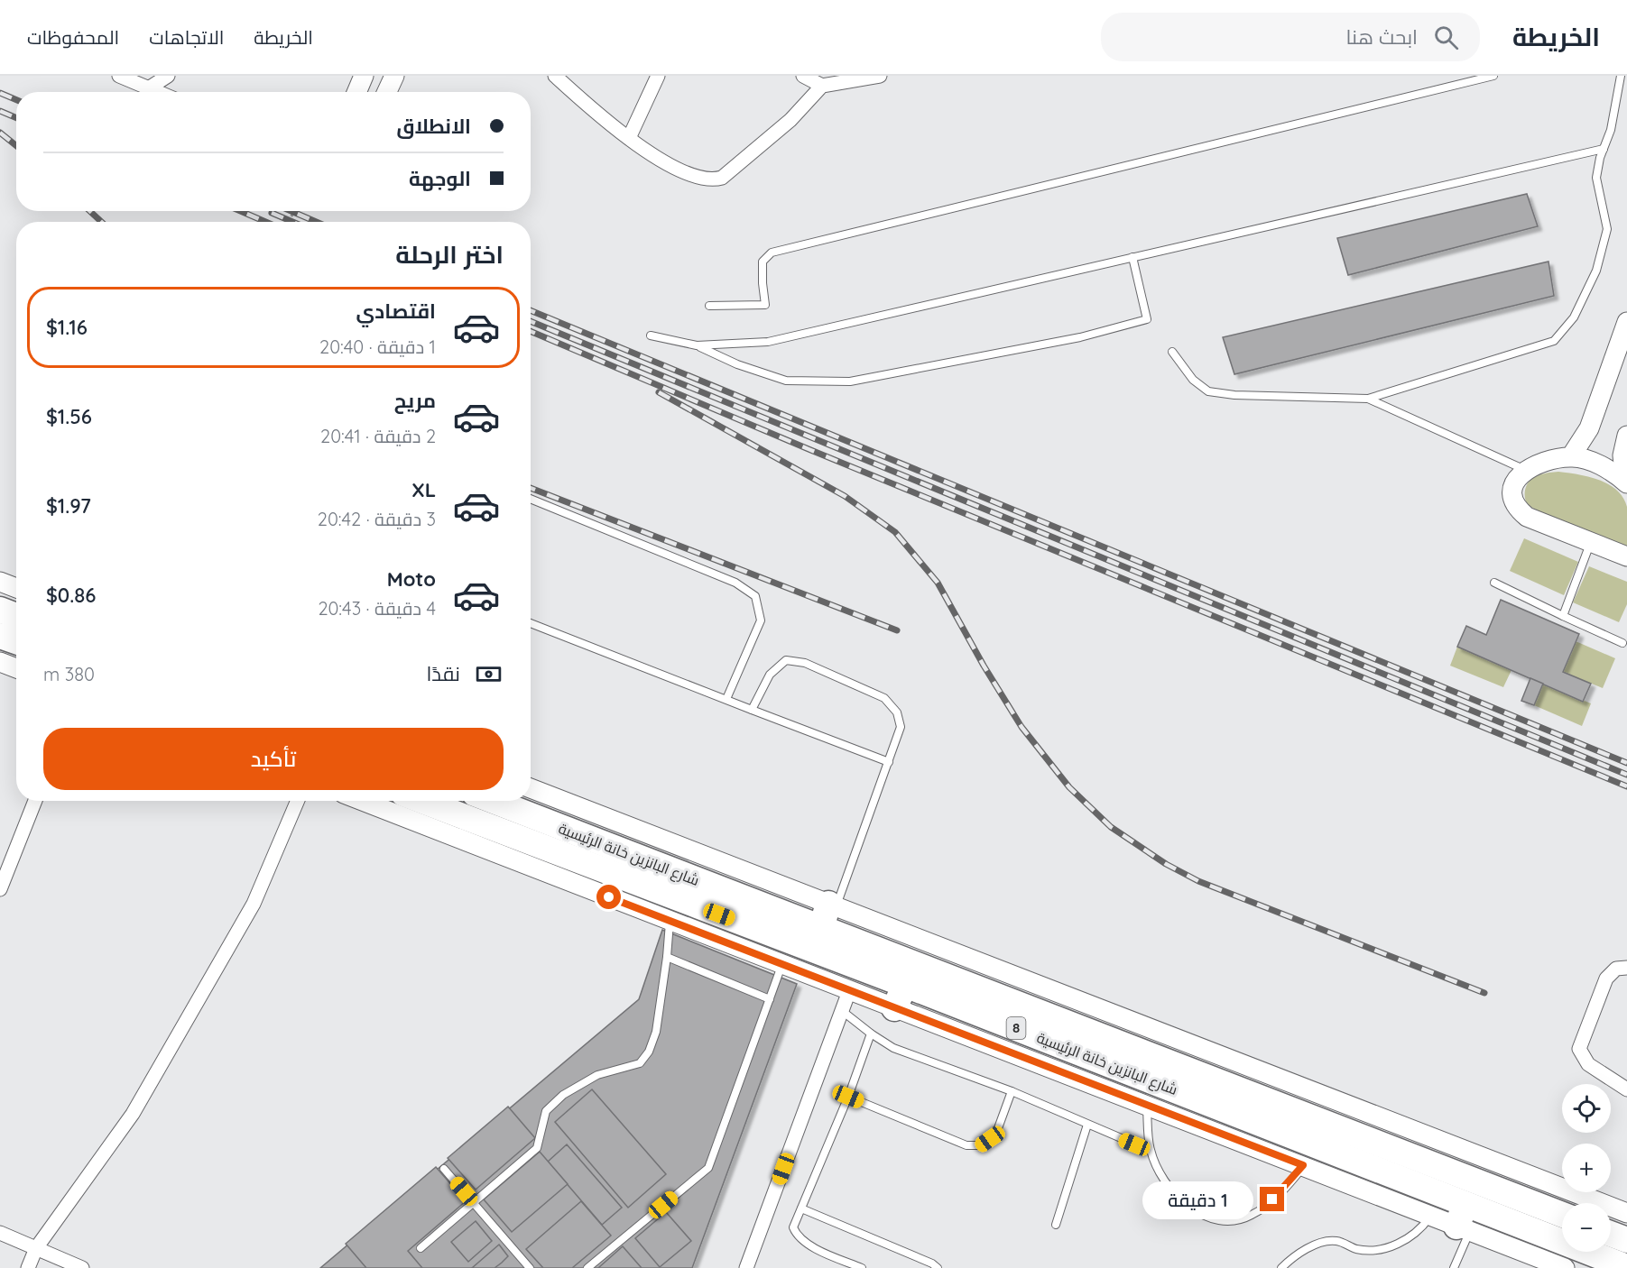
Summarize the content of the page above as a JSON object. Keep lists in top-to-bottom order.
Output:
{
  "streets": {
    "highway": ["شارع البانزين خانة الرئيسية", "8"]
  },
  "page": {
    "header": "الخريطة",
    "search": "ابحث هنا",
    "nav": ["الخريطة", "الاتجاهات", "المحفوظات"],
    "banner": ["الانطلاق", "الوجهة"],
    "heading": "اختر الرحلة",
    "list": [
      {
        "name": "اقتصادي",
        "note": "1 دقيقة · 20:40",
        "value": "$1.16"
      },
      {
        "name": "مريح",
        "note": "2 دقيقة · 20:41",
        "value": "$1.56"
      },
      {
        "name": "XL",
        "note": "3 دقيقة · 20:42",
        "value": "$1.97"
      },
      {
        "name": "Moto",
        "note": "4 دقيقة · 20:43",
        "value": "$0.86"
      }
    ],
    "pay": ["نقدًا", "380 m"],
    "buttons": "تأكيد",
    "map_buttons": ["+", "−"],
    "bubble": "1 دقيقة"
  }
}
